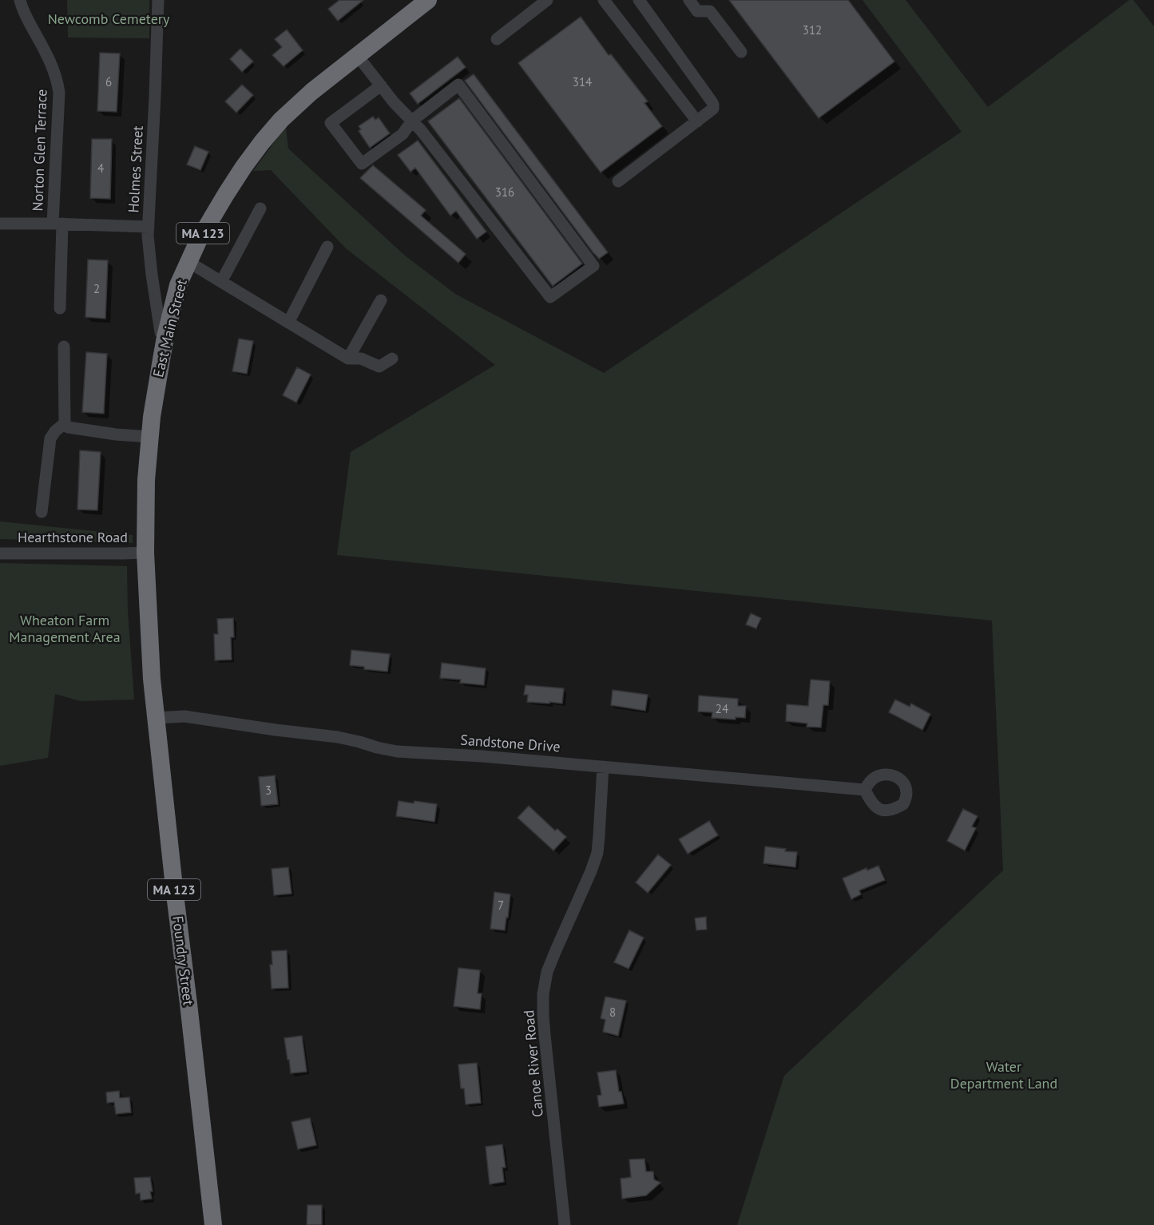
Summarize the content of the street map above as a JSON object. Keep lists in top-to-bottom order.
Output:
{
  "streets": {
    "highway": ["MA 123", "East Main Street", "Foundry Street"],
    "street": [
      "Norton Glen Terrace",
      "Holmes Street",
      "Hearthstone Road",
      "Sandstone Drive",
      "Canoe River Road"
    ]
  },
  "crossings": [
    ["Holmes Street", "East Main Street"],
    ["East Main Street", "Hearthstone Road"],
    ["East Main Street", "Foundry Street"],
    ["Hearthstone Road", "Foundry Street"],
    ["Sandstone Drive", "Foundry Street"],
    ["Sandstone Drive", "Canoe River Road"]
  ],
  "parks": ["Newcomb Cemetery", "Wheaton Farm Management Area", "Water Department Land"],
  "house_numbers": [
    "312",
    "6",
    "314",
    "4",
    "316",
    "2",
    "24",
    "3",
    "7",
    "8"
  ]
}
